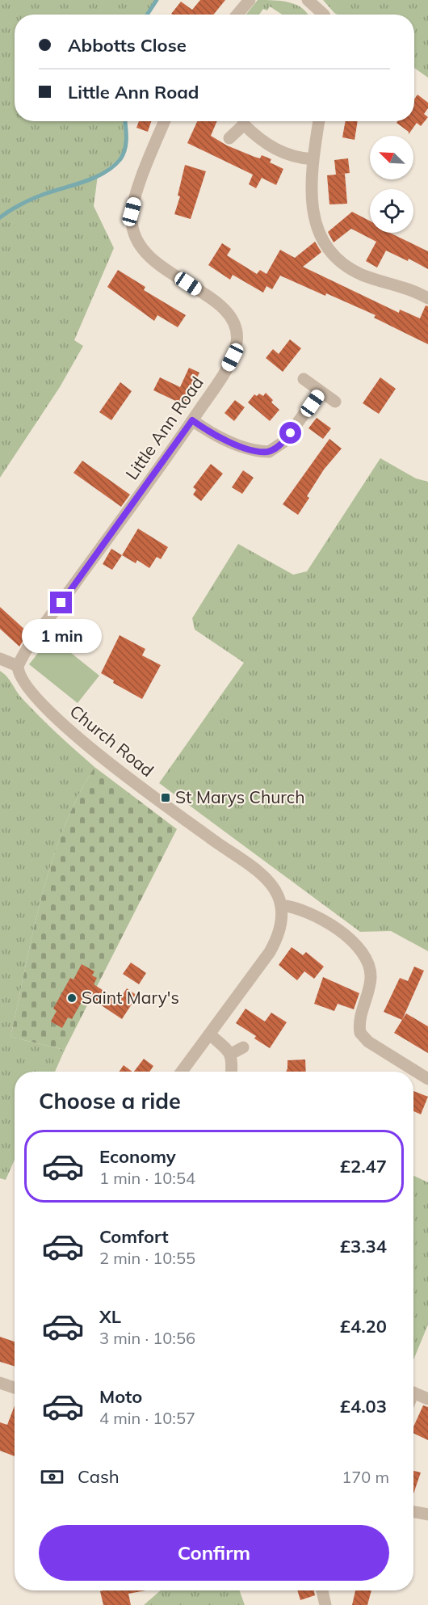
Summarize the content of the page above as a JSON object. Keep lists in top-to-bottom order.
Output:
{
  "streets": {
    "street": ["Little Ann Road", "Church Road"]
  },
  "crossings": [
    ["Little Ann Road", "Church Road"]
  ],
  "places": {
    "transit": ["St Marys Church"],
    "other": ["Saint Mary's"]
  },
  "north": "top left",
  "page": {
    "banner": ["Abbotts Close", "Little Ann Road"],
    "bubble": "1 min",
    "heading": "Choose a ride",
    "list": [
      {
        "name": "Economy",
        "note": "1 min · 10:54",
        "value": "£2.47"
      },
      {
        "name": "Comfort",
        "note": "2 min · 10:55",
        "value": "£3.34"
      },
      {
        "name": "XL",
        "note": "3 min · 10:56",
        "value": "£4.20"
      },
      {
        "name": "Moto",
        "note": "4 min · 10:57",
        "value": "£4.03"
      }
    ],
    "pay": ["Cash", "170 m"],
    "buttons": "Confirm"
  }
}
